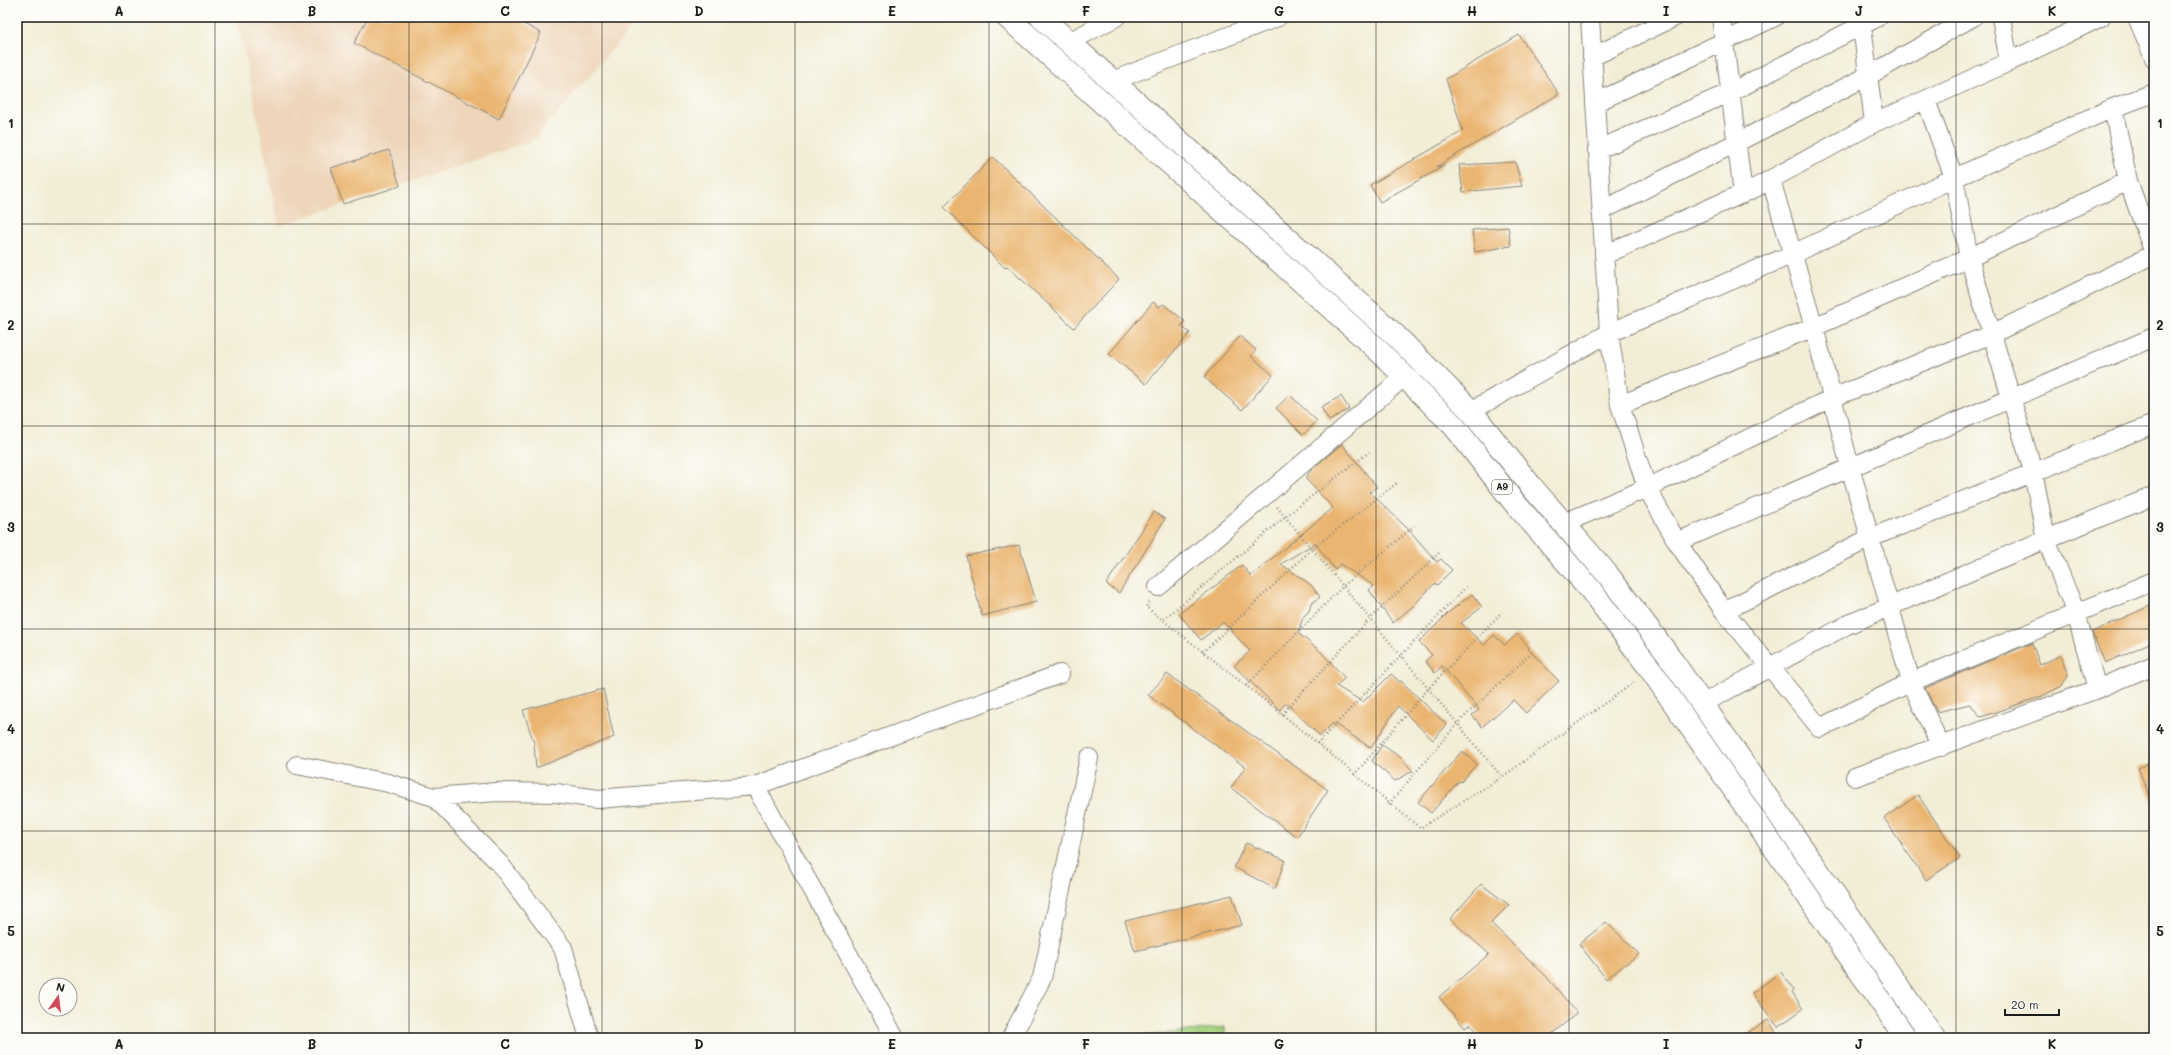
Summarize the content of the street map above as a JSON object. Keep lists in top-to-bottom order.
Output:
{
  "streets": {
    "highway": ["A9"]
  },
  "scale_bar": "20 m",
  "north": "top",
  "grid": {
    "columns": [
      "A",
      "B",
      "C",
      "D",
      "E",
      "F",
      "G",
      "H",
      "I",
      "J",
      "K"
    ],
    "rows": [
      "1",
      "2",
      "3",
      "4",
      "5"
    ]
  }
}
